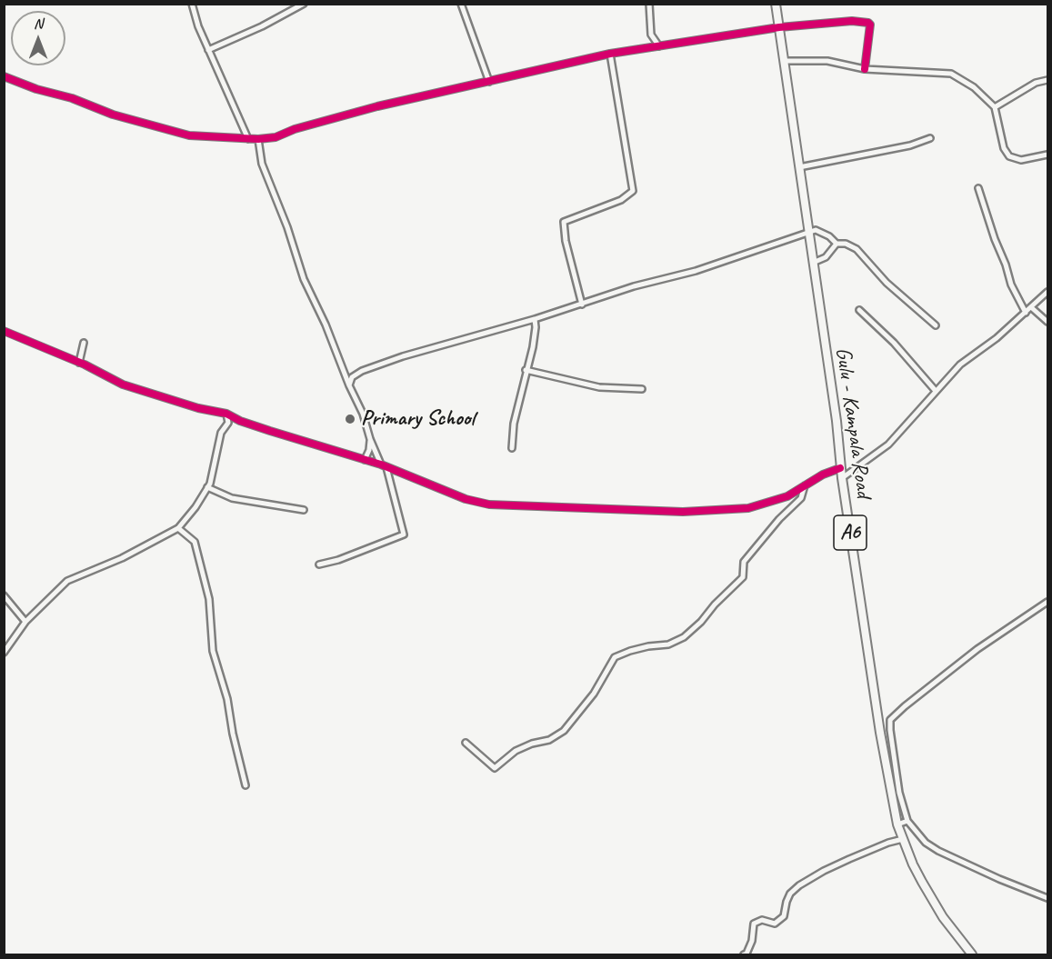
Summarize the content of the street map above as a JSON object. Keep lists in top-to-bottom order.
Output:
{
  "streets": {
    "main road": ["Gulu - Kampala Road", "A6"]
  },
  "places": ["Primary School"],
  "north": "top"
}
